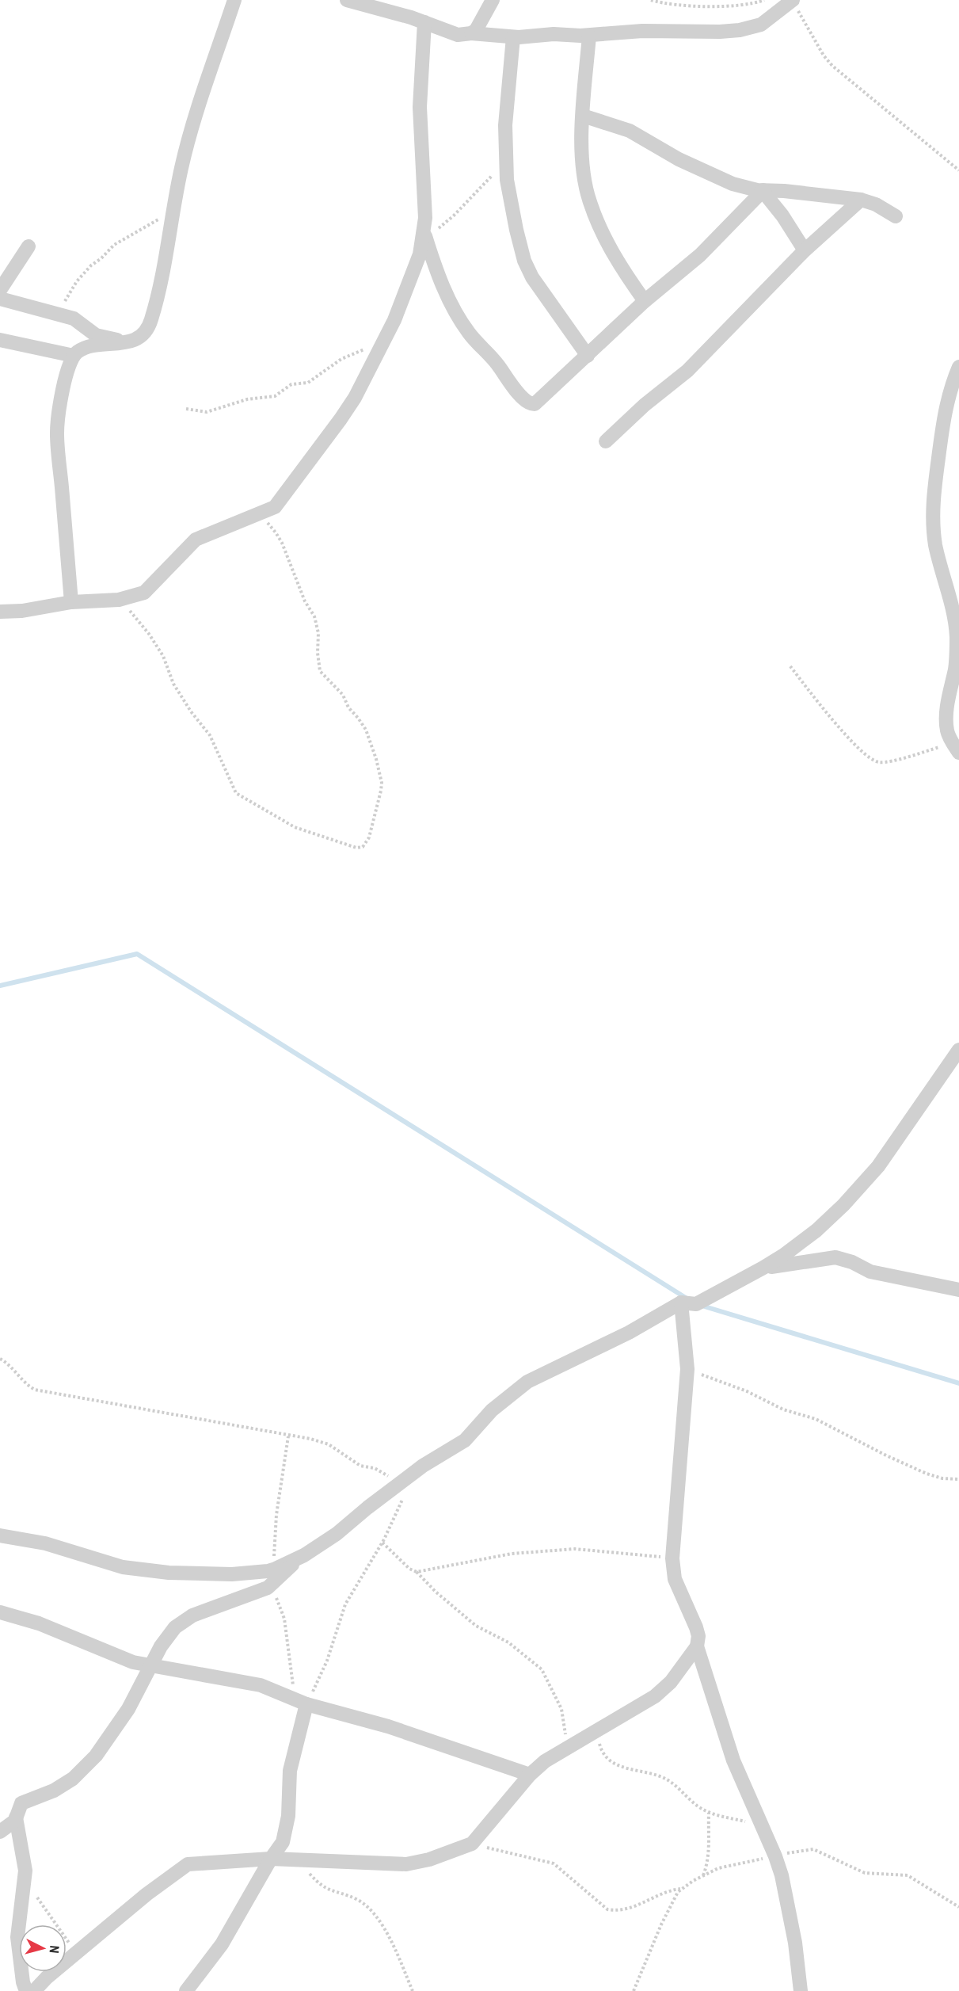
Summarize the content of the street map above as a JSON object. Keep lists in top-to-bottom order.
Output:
{
  "north": "right"
}
